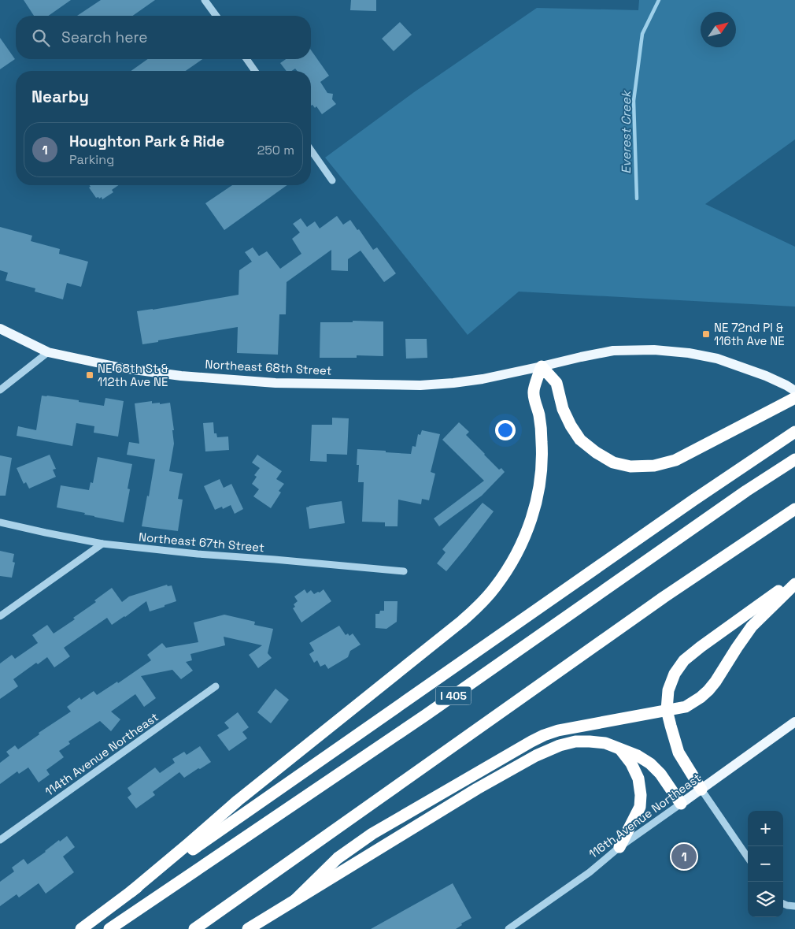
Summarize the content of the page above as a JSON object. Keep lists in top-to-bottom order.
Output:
{
  "streets": {
    "highway": ["I 405"],
    "main road": ["Northeast 68th Street", "116th Avenue Northeast"],
    "street": ["Northeast 67th Street", "114th Avenue Northeast"]
  },
  "water": ["Everest Creek"],
  "places": {
    "transit": ["NE 72nd Pl & 116th Ave NE", "NE 68th St & 112th Ave NE"]
  },
  "north": "top right",
  "page": {
    "search": "Search here",
    "heading": "Nearby",
    "list": [
      {
        "mark": "1",
        "name": "Houghton Park & Ride",
        "note": "Parking",
        "value": "250 m"
      }
    ],
    "map_buttons": ["+", "−"],
    "pins": "1"
  }
}
